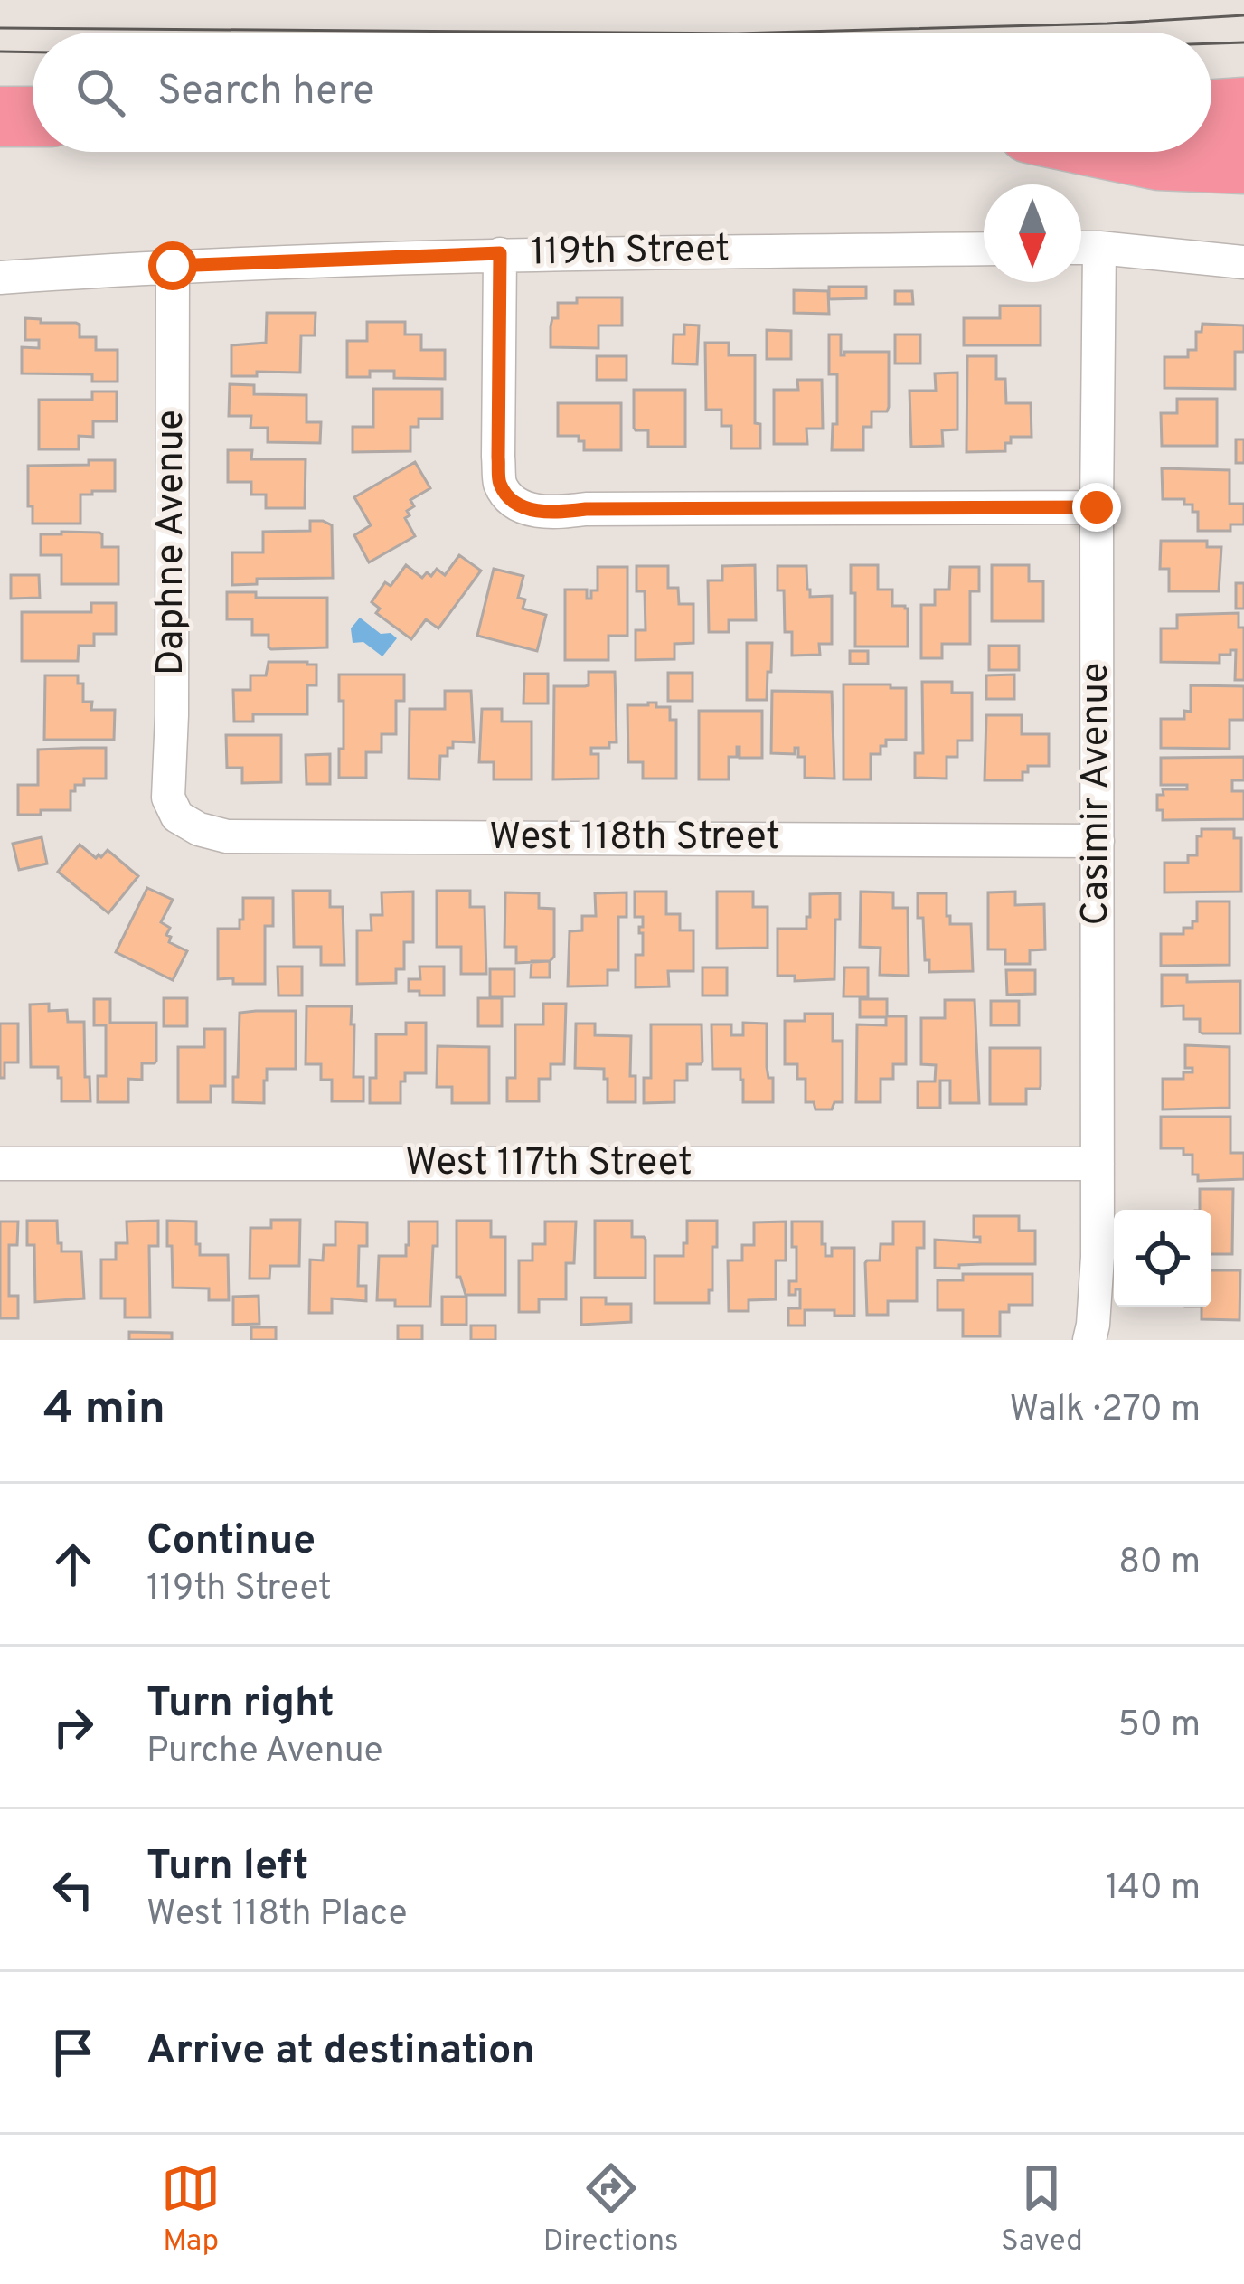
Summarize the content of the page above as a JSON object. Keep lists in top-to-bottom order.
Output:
{
  "streets": {
    "street": [
      "119th Street",
      "Daphne Avenue",
      "Casimir Avenue",
      "West 118th Street",
      "West 117th Street"
    ]
  },
  "crossings": [
    ["119th Street", "Daphne Avenue"],
    ["Daphne Avenue", "West 118th Street"],
    ["Casimir Avenue", "West 118th Street"],
    ["Casimir Avenue", "West 117th Street"]
  ],
  "north": "bottom",
  "page": {
    "search": "Search here",
    "heading": ["4 min", "Walk · 270 m"],
    "list": [
      ["Continue", "119th Street", "80 m"],
      ["Turn right", "Purche Avenue", "50 m"],
      ["Turn left", "West 118th Place", "140 m"],
      "Arrive at destination"
    ],
    "nav": ["Map", "Directions", "Saved"]
  }
}
